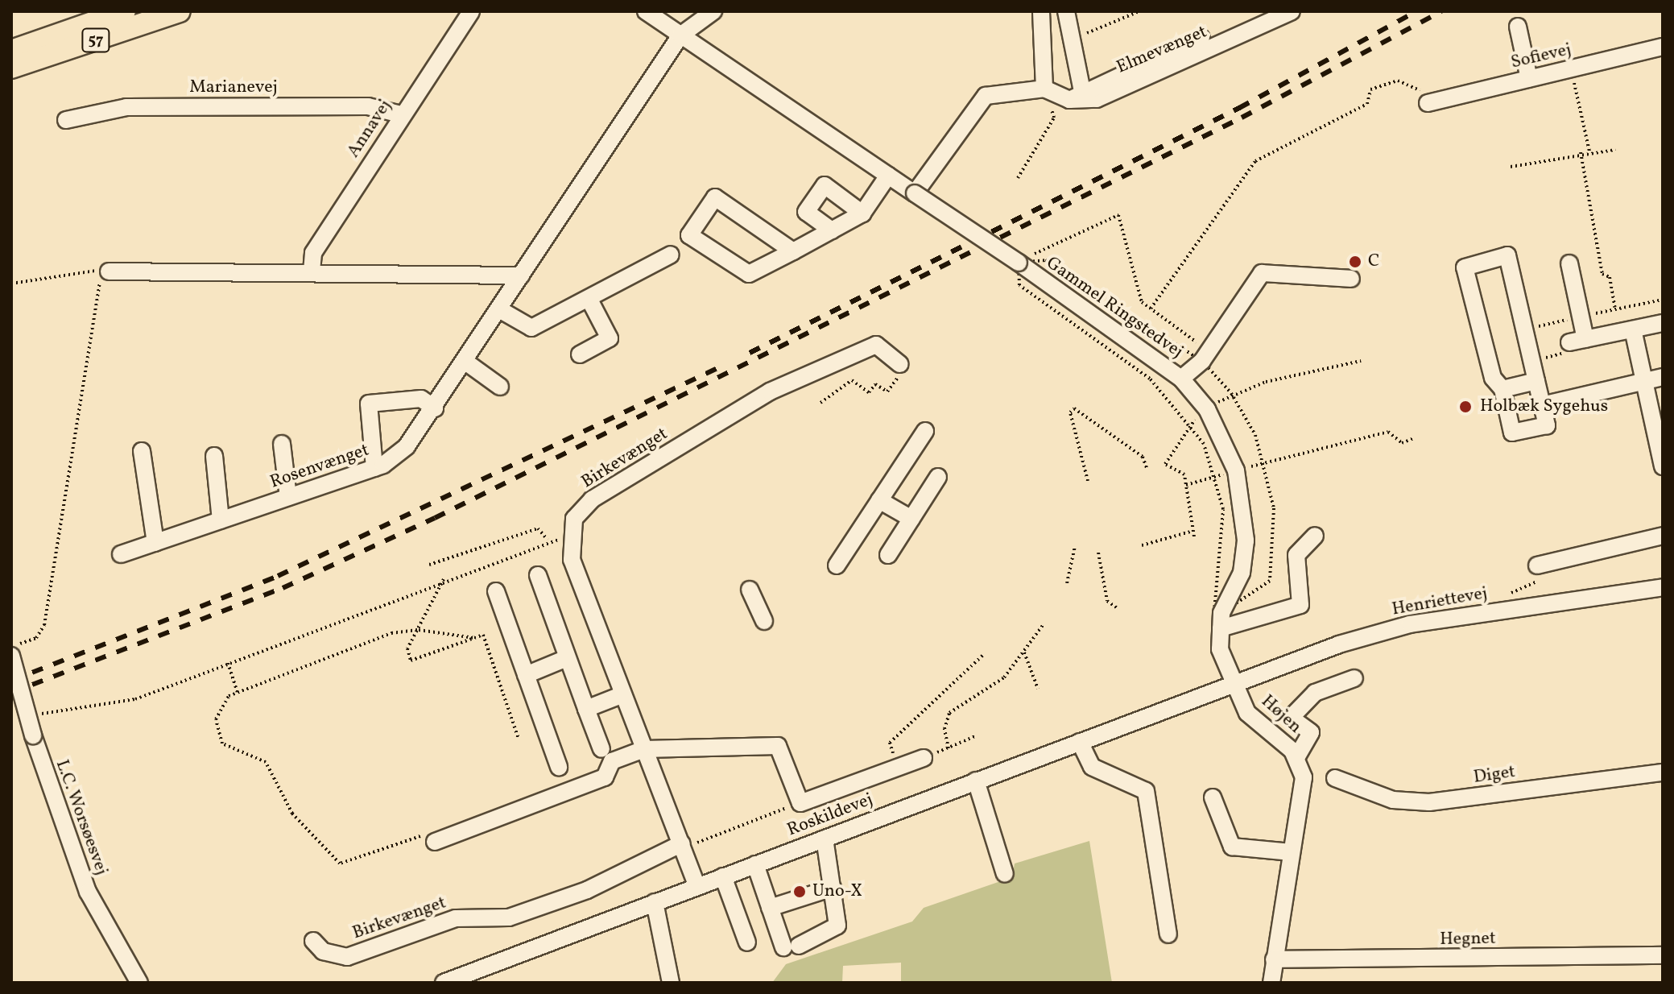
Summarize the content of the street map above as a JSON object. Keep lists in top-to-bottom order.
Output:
{
  "streets": {
    "main road": ["57"],
    "street": [
      "Elmevænget",
      "Sofievej",
      "Marianevej",
      "Annavej",
      "Gammel Ringstedvej",
      "Birkevænget",
      "Rosenvænget",
      "Henriettevej",
      "Højen",
      "Diget",
      "Roskildevej",
      "L.C. Worsøesvej",
      "Hegnet"
    ]
  },
  "crossings": [
    ["Marianevej", "Annavej"],
    ["Gammel Ringstedvej", "Rosenvænget"],
    ["Henriettevej", "Højen"],
    ["Henriettevej", "Roskildevej"],
    ["Højen", "Roskildevej"],
    ["Højen", "Hegnet"]
  ],
  "places": ["C", "Holbæk Sygehus", "Uno-X"]
}
